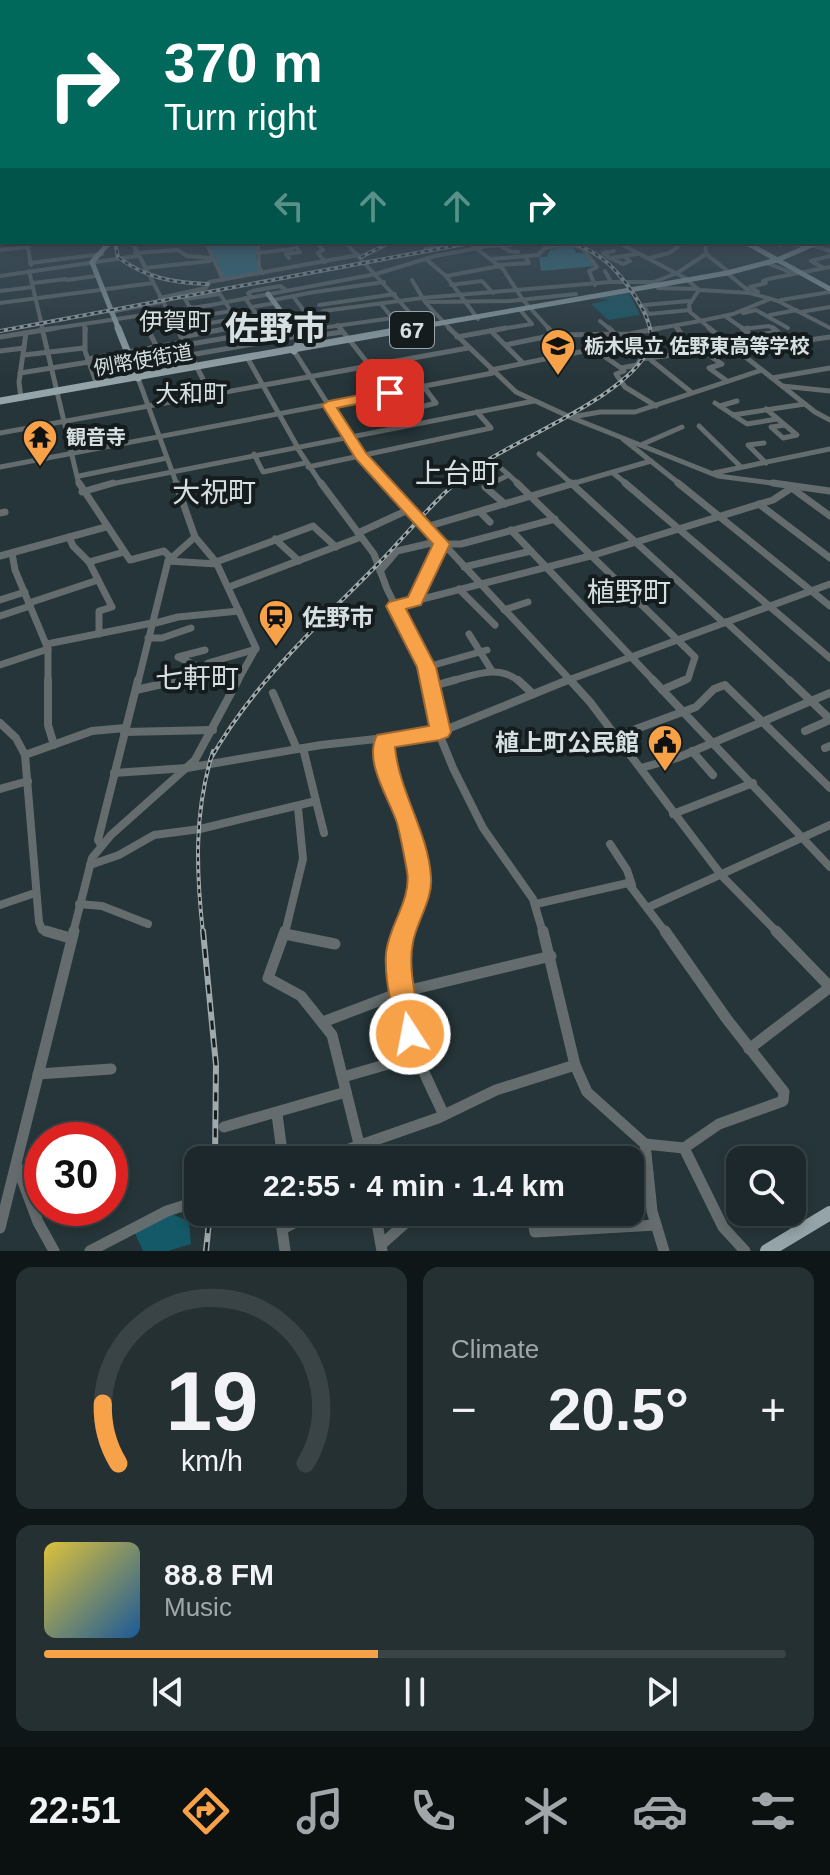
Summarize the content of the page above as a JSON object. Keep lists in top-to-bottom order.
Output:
{
  "streets": {
    "main road": ["67", "例幣使街道"]
  },
  "crossings": [
    ["67", "例幣使街道"]
  ],
  "districts": [
    "伊賀町",
    "佐野市",
    "大和町",
    "上台町",
    "大祝町",
    "植野町",
    "七軒町"
  ],
  "places": {
    "school or university": ["栃木県立 佐野東高等学校"],
    "temple": ["観音寺"],
    "station": ["佐野市"],
    "public building": ["植上町公民館"]
  },
  "page": {
    "turn": ["370 m", "Turn right"],
    "limit": "30",
    "trip": "22:55 · 4 min · 1.4 km",
    "tile": "Climate",
    "heat": ["−", "20.5°", "+"],
    "song": ["88.8 FM", "Music"],
    "tabs": "22:51",
    "gauge": ["19", "km/h"]
  }
}
